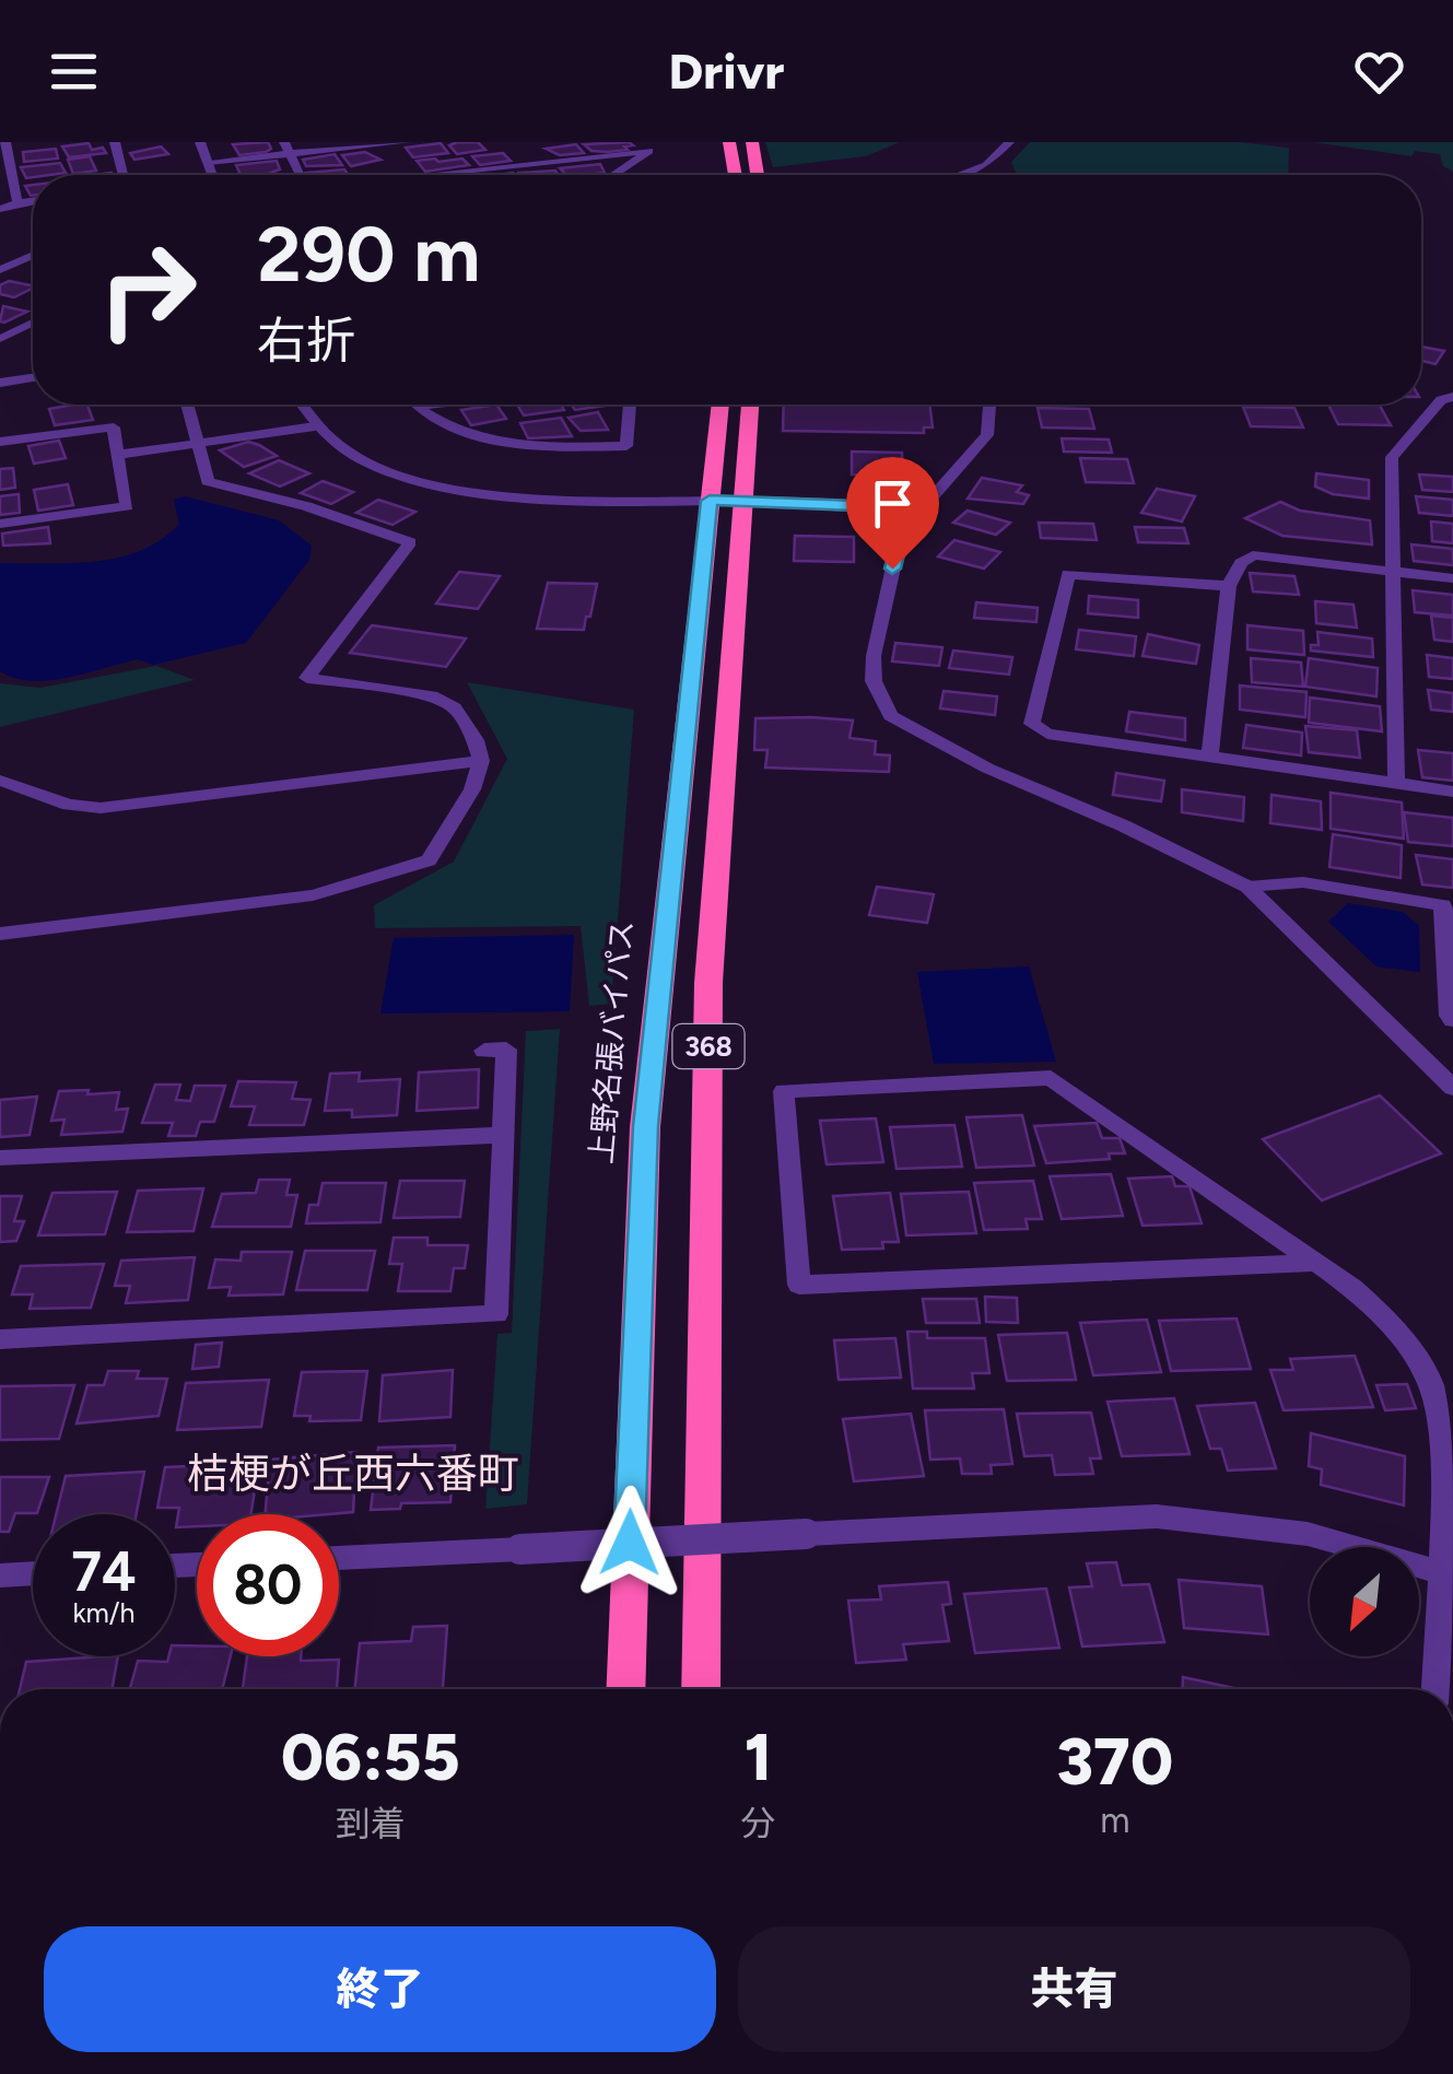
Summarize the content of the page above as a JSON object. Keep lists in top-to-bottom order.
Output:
{
  "streets": {
    "highway": ["上野名張バイパス", "368"]
  },
  "districts": ["桔梗が丘西六番町"],
  "north": "bottom left",
  "page": {
    "header": "Drivr",
    "turn": ["290 m", "右折"],
    "speed": "74 km/h",
    "limit": "80",
    "eta": [
      "06:55",
      "到着",
      "1",
      "分",
      "370",
      "m"
    ],
    "buttons": ["終了", "共有"]
  }
}
